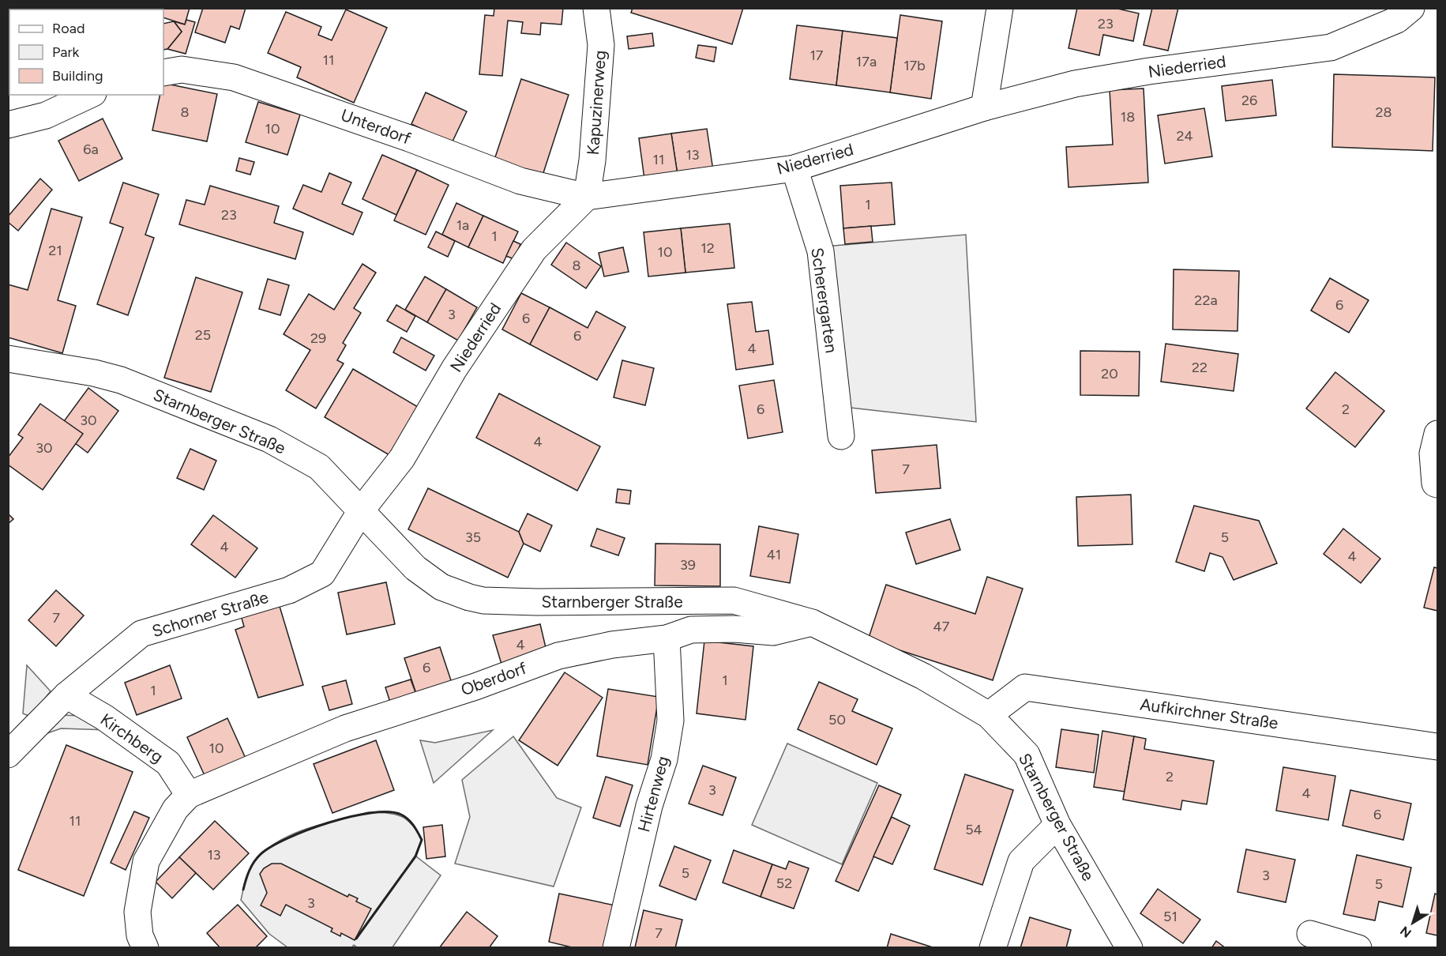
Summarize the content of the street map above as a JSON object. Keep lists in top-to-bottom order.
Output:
{
  "streets": {
    "street": [
      "Niederried",
      "Kapuzinerweg",
      "Unterdorf",
      "Scherergarten",
      "Starnberger Straße",
      "Schorner Straße",
      "Oberdorf",
      "Aufkirchner Straße",
      "Kirchberg",
      "Hirtenweg"
    ]
  },
  "crossings": [
    ["Niederried", "Kapuzinerweg"],
    ["Niederried", "Unterdorf"],
    ["Niederried", "Scherergarten"],
    ["Niederried", "Starnberger Straße"],
    ["Niederried", "Schorner Straße"],
    ["Kapuzinerweg", "Unterdorf"],
    ["Starnberger Straße", "Schorner Straße"],
    ["Starnberger Straße", "Oberdorf"],
    ["Starnberger Straße", "Aufkirchner Straße"],
    ["Schorner Straße", "Kirchberg"],
    ["Oberdorf", "Kirchberg"],
    ["Oberdorf", "Hirtenweg"]
  ],
  "house_numbers": [
    "23",
    "17",
    "11",
    "17a",
    "17b",
    "26",
    "8",
    "28",
    "18",
    "10",
    "24",
    "6a",
    "13",
    "11",
    "1",
    "23",
    "1a",
    "1",
    "12",
    "21",
    "10",
    "8",
    "22a",
    "6",
    "3",
    "6",
    "25",
    "6",
    "29",
    "4",
    "22",
    "20",
    "6",
    "2",
    "30",
    "4",
    "30",
    "7",
    "35",
    "5",
    "4",
    "41",
    "4",
    "39",
    "7",
    "47",
    "4",
    "6",
    "1",
    "1",
    "50",
    "10",
    "2",
    "3",
    "4",
    "6",
    "11",
    "54",
    "13",
    "5",
    "3",
    "52",
    "5",
    "3",
    "51",
    "7"
  ],
  "legend": ["Road", "Park", "Building"],
  "north": "bottom left"
}
